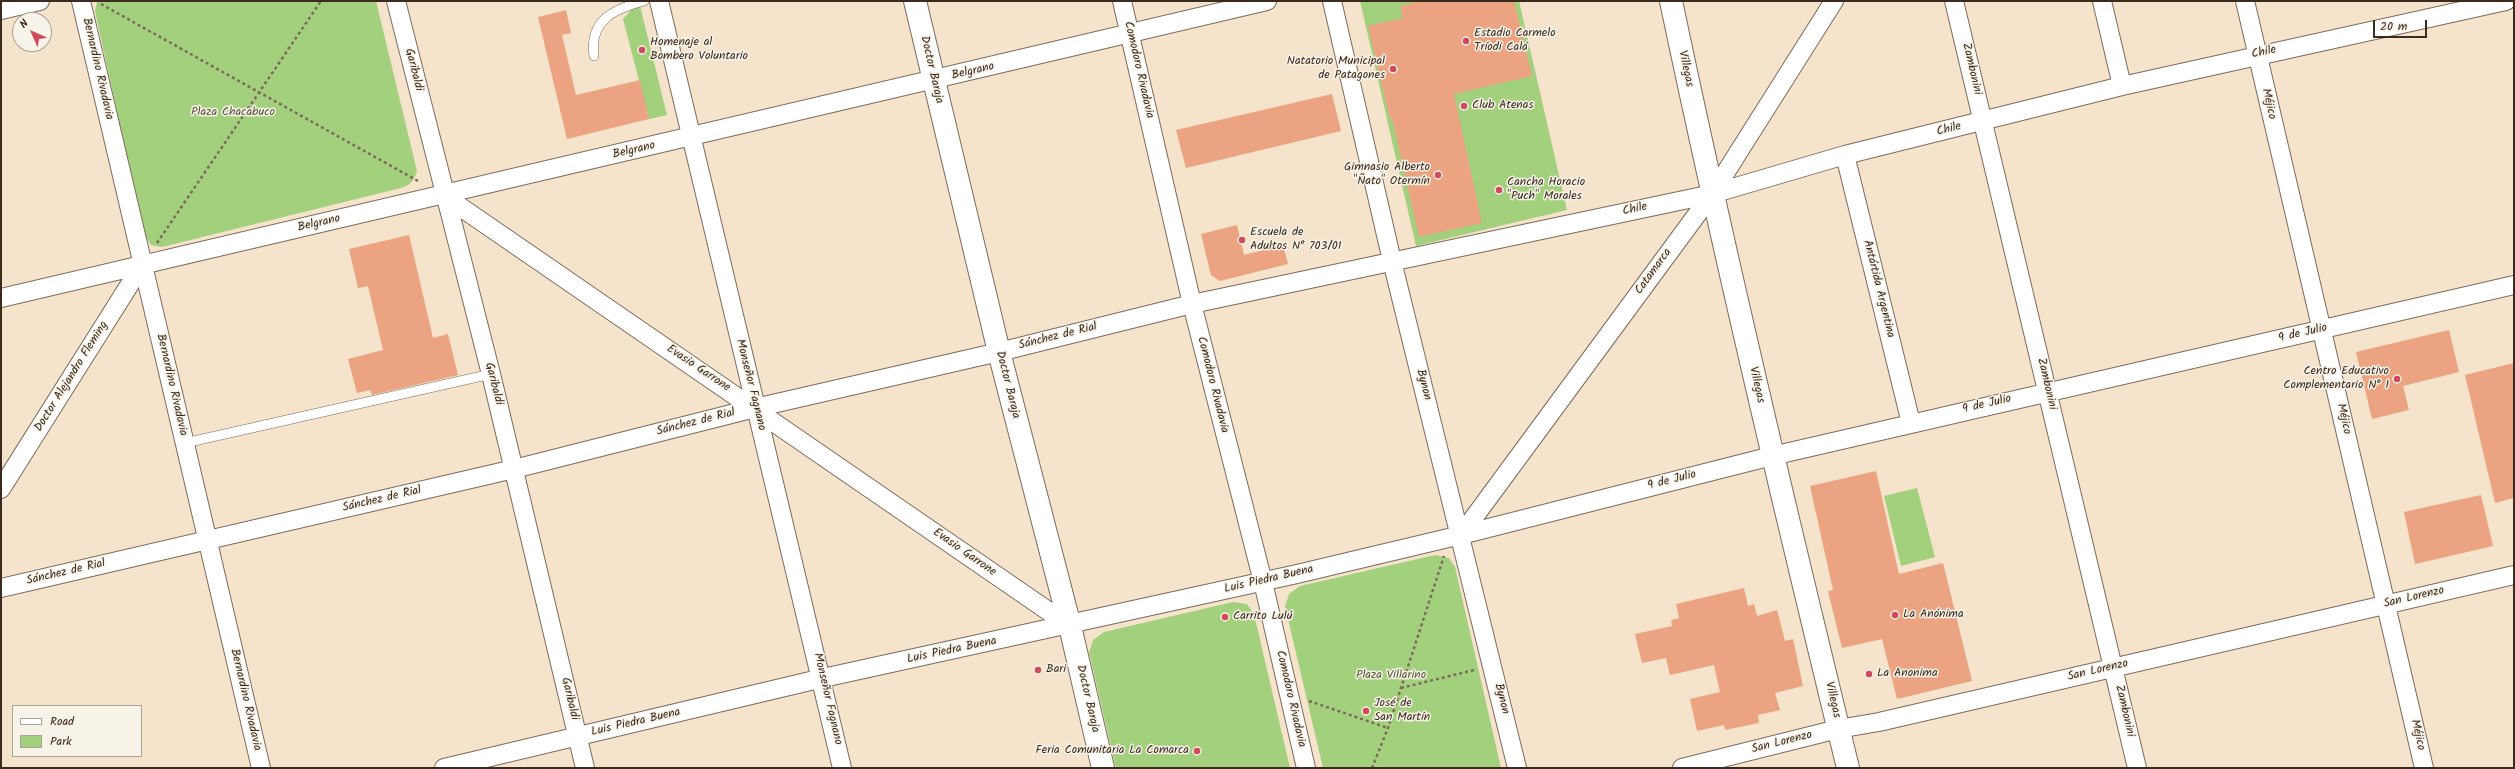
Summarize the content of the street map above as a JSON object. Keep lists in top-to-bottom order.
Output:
{
  "streets": {
    "street": [
      "Chile",
      "Bernardino Rivadavia",
      "Villegas",
      "Zambonini",
      "Garibaldi",
      "Doctor Baraja",
      "Comodoro Rivadavia",
      "Belgrano",
      "Méjico",
      "Catamarca",
      "Antártida Argentina",
      "9 de Julio",
      "Sánchez de Rial",
      "Evasio Garrone",
      "Doctor Alejandro Fleming",
      "Monseñor Fagnano",
      "Bynon",
      "Luis Piedra Buena",
      "San Lorenzo"
    ]
  },
  "crossings": [
    ["Chile", "Villegas"],
    ["Chile", "Zambonini"],
    ["Chile", "Méjico"],
    ["Chile", "Catamarca"],
    ["Chile", "Antártida Argentina"],
    ["Chile", "Sánchez de Rial"],
    ["Chile", "Bynon"],
    ["Bernardino Rivadavia", "Belgrano"],
    ["Bernardino Rivadavia", "Sánchez de Rial"],
    ["Bernardino Rivadavia", "Doctor Alejandro Fleming"],
    ["Villegas", "Catamarca"],
    ["Villegas", "9 de Julio"],
    ["Villegas", "San Lorenzo"],
    ["Zambonini", "9 de Julio"],
    ["Zambonini", "San Lorenzo"],
    ["Garibaldi", "Belgrano"],
    ["Garibaldi", "Sánchez de Rial"],
    ["Garibaldi", "Evasio Garrone"],
    ["Garibaldi", "Luis Piedra Buena"],
    ["Doctor Baraja", "Belgrano"],
    ["Doctor Baraja", "Sánchez de Rial"],
    ["Doctor Baraja", "Evasio Garrone"],
    ["Doctor Baraja", "Luis Piedra Buena"],
    ["Comodoro Rivadavia", "Belgrano"],
    ["Comodoro Rivadavia", "Sánchez de Rial"],
    ["Comodoro Rivadavia", "Luis Piedra Buena"],
    ["Belgrano", "Evasio Garrone"],
    ["Belgrano", "Doctor Alejandro Fleming"],
    ["Belgrano", "Monseñor Fagnano"],
    ["Méjico", "9 de Julio"],
    ["Méjico", "San Lorenzo"],
    ["Catamarca", "9 de Julio"],
    ["Catamarca", "Bynon"],
    ["Catamarca", "Luis Piedra Buena"],
    ["Antártida Argentina", "9 de Julio"],
    ["9 de Julio", "Bynon"],
    ["9 de Julio", "Luis Piedra Buena"],
    ["Sánchez de Rial", "Evasio Garrone"],
    ["Sánchez de Rial", "Monseñor Fagnano"],
    ["Sánchez de Rial", "Bynon"],
    ["Evasio Garrone", "Monseñor Fagnano"],
    ["Evasio Garrone", "Luis Piedra Buena"],
    ["Monseñor Fagnano", "Luis Piedra Buena"],
    ["Bynon", "Luis Piedra Buena"]
  ],
  "parks": ["Plaza Chacabuco", "Plaza Villarino"],
  "places": [
    "Estadio Carmelo Tríodi Calá",
    "Homenaje al Bombero Voluntario",
    "Natatorio Municipal de Patagones",
    "Club Atenas",
    "Gimnasio Alberto \"Ñato\" Otermín",
    "Cancha Horacio \"Puch\" Morales",
    "Escuela de Adultos N° 703/01",
    "Centro Educativo Complementario N° 1",
    "La Anónima",
    "Carrito Lulú",
    "Bari",
    "La Anonima",
    "José de San Martín",
    "Feria Comunitaria La Comarca"
  ],
  "legend": ["Road", "Park"],
  "scale_bar": "20 m",
  "north": "top left"
}
